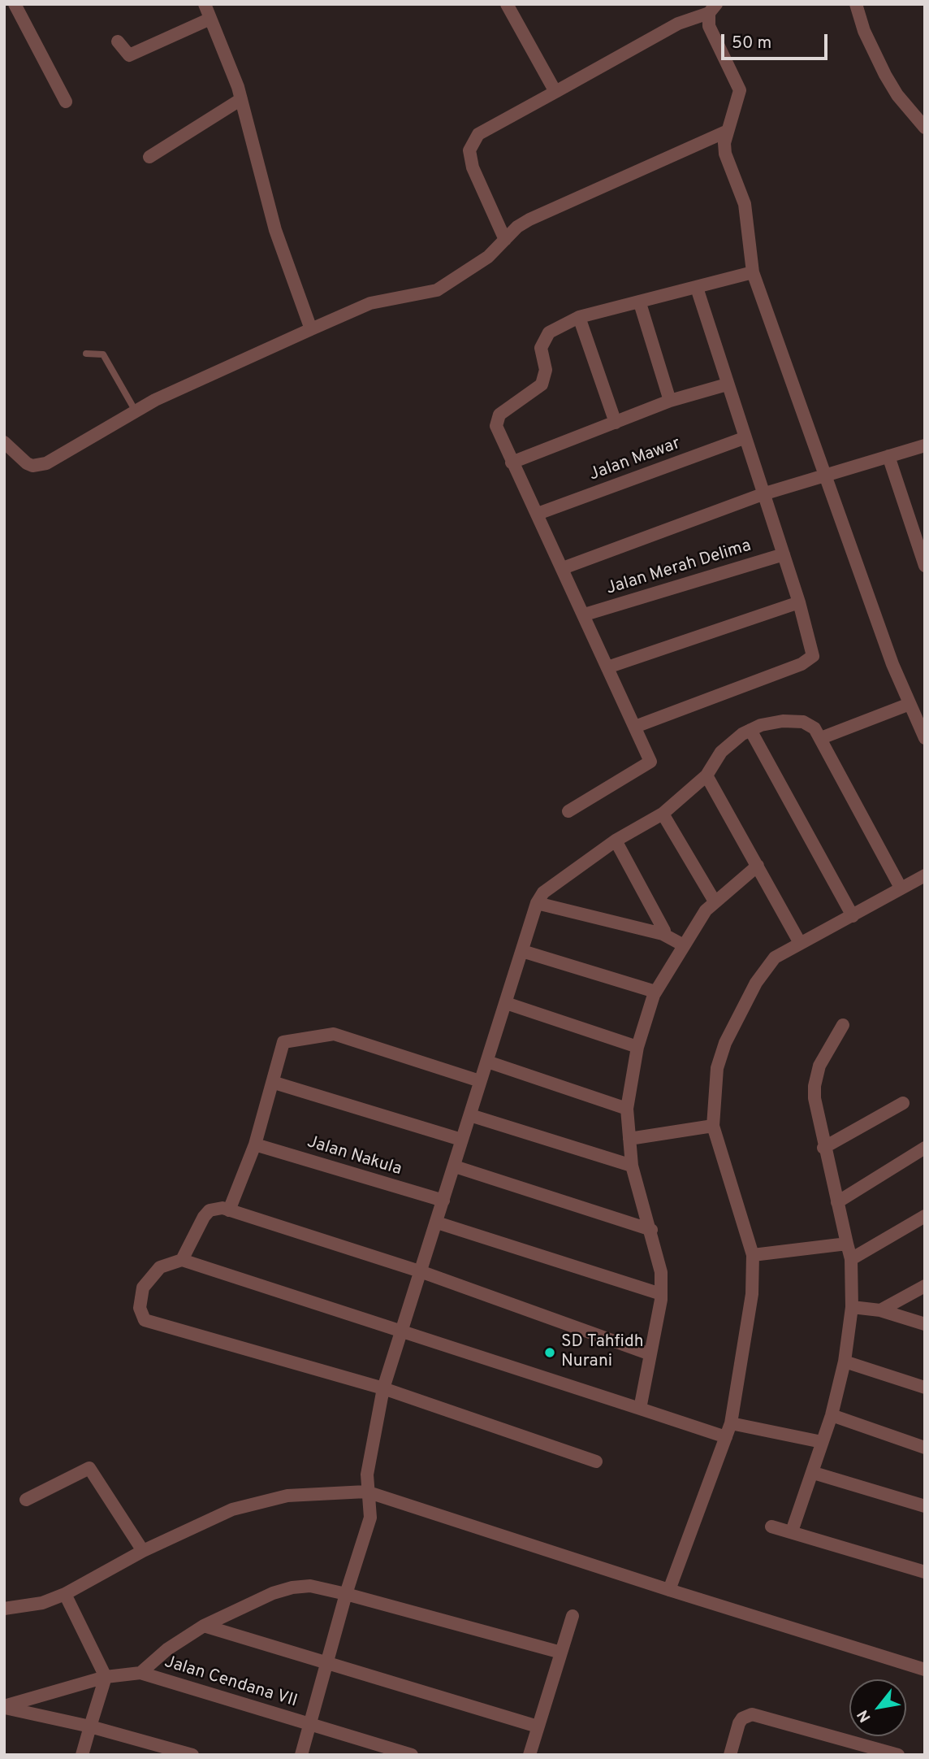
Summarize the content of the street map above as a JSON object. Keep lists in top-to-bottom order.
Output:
{
  "streets": {
    "street": [
      "Jalan Mawar",
      "Jalan Merah Delima",
      "Jalan Nakula",
      "Jalan Cendana VII"
    ]
  },
  "places": ["SD Tahfidh Nurani"],
  "scale_bar": "50 m",
  "north": "bottom left"
}
